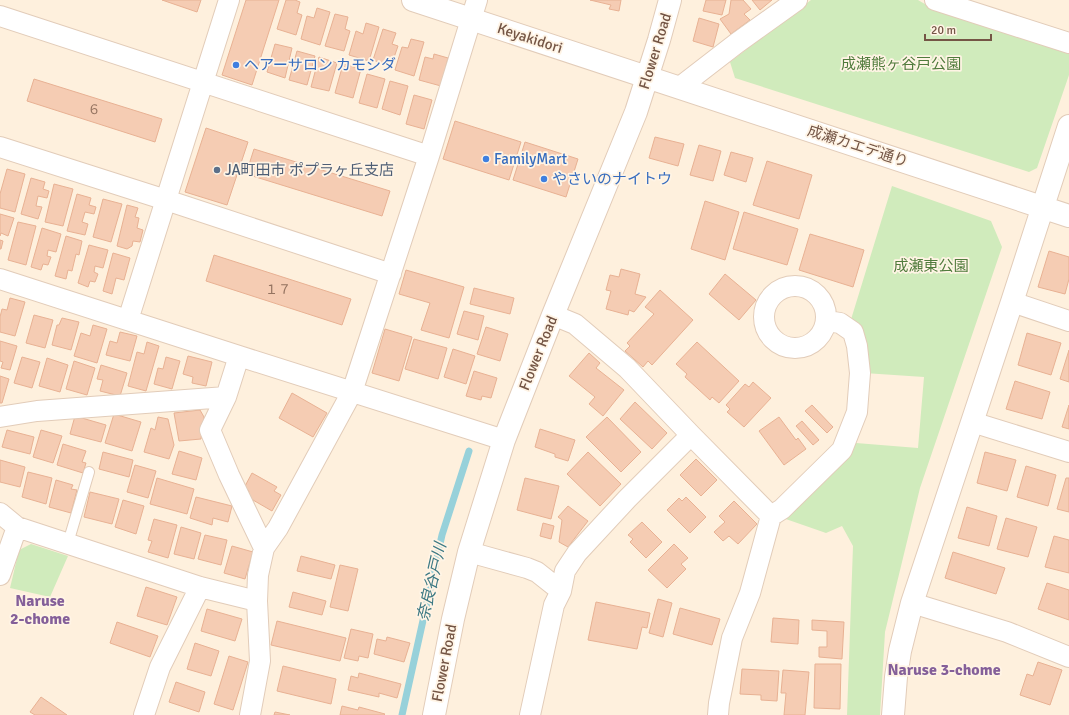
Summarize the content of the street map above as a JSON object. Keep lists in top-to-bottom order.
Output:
{
  "streets": {
    "street": ["Keyakidori", "Flower Road", "成瀬カエデ通り"]
  },
  "crossings": [
    ["Keyakidori", "Flower Road"],
    ["Keyakidori", "成瀬カエデ通り"],
    ["Flower Road", "成瀬カエデ通り"]
  ],
  "districts": ["Naruse 2-chome", "Naruse 3-chome"],
  "water": ["奈良谷戸川"],
  "parks": ["成瀬熊ヶ谷戸公園", "成瀬東公園"],
  "places": [
    "ヘアーサロン カモシダ",
    "FamilyMart",
    "JA町田市 ポプラヶ丘支店",
    "やさいのナイトウ"
  ],
  "house_numbers": ["６", "１７"],
  "scale_bar": "20 m"
}
